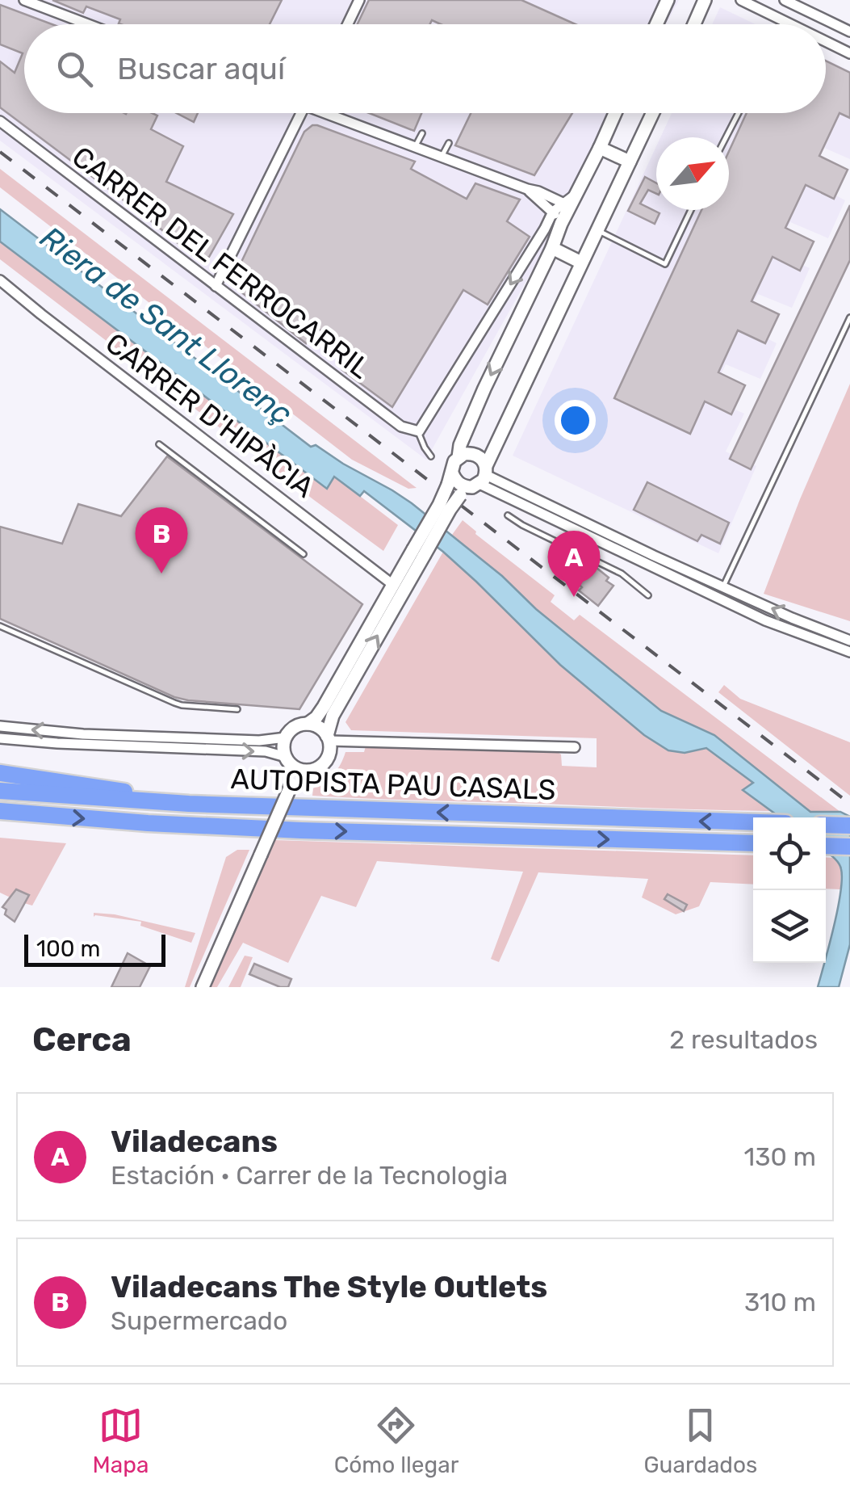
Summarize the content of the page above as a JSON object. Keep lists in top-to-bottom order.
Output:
{
  "streets": {
    "highway": ["AUTOPISTA PAU CASALS"],
    "street": ["CARRER DEL FERROCARRIL", "CARRER D'HIPÀCIA"]
  },
  "water": ["Riera de Sant Llorenç"],
  "scale_bar": "100 m",
  "north": "top right",
  "page": {
    "search": "Buscar aquí",
    "pins": ["B", "A"],
    "scale": "100 m",
    "heading": ["Cerca", "2 resultados"],
    "list": [
      {
        "mark": "A",
        "name": "Viladecans",
        "note": "Estación · Carrer de la Tecnologia",
        "value": "130 m"
      },
      {
        "mark": "B",
        "name": "Viladecans The Style Outlets",
        "note": "Supermercado",
        "value": "310 m"
      }
    ],
    "nav": ["Mapa", "Cómo llegar", "Guardados"]
  }
}
